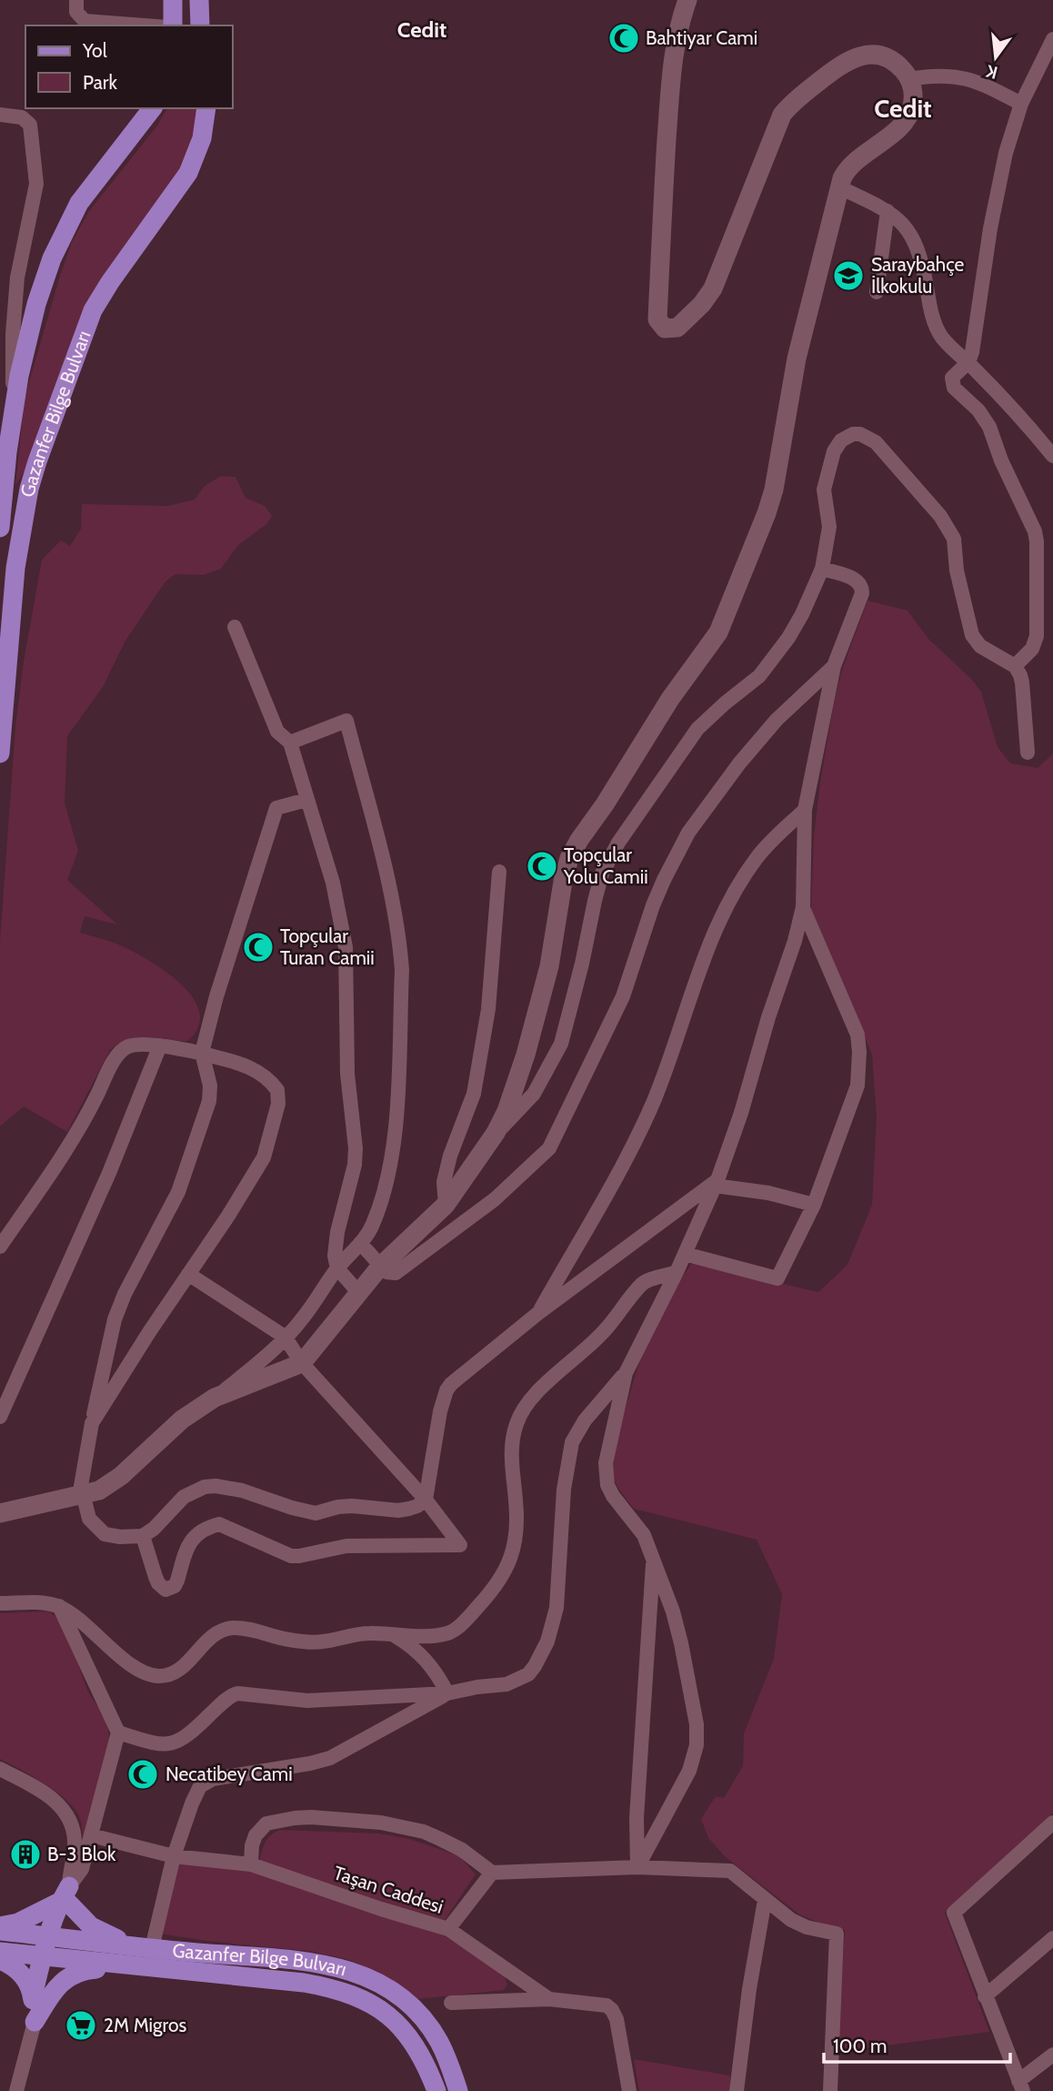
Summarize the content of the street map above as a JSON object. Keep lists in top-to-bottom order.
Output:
{
  "streets": {
    "main road": ["Gazanfer Bilge Bulvarı"],
    "street": ["Taşan Caddesi"]
  },
  "districts": ["Cedit", "Cedit"],
  "places": {
    "mosque": [
      "Bahtiyar Cami",
      "Topçular Yolu Camii",
      "Topçular Turan Camii",
      "Necatibey Cami"
    ],
    "school or university": ["Saraybahçe İlkokulu"],
    "building": ["B-3 Blok"],
    "supermarket": ["2M Migros"]
  },
  "legend": ["Yol", "Park"],
  "scale_bar": "100 m",
  "north": "bottom"
}
